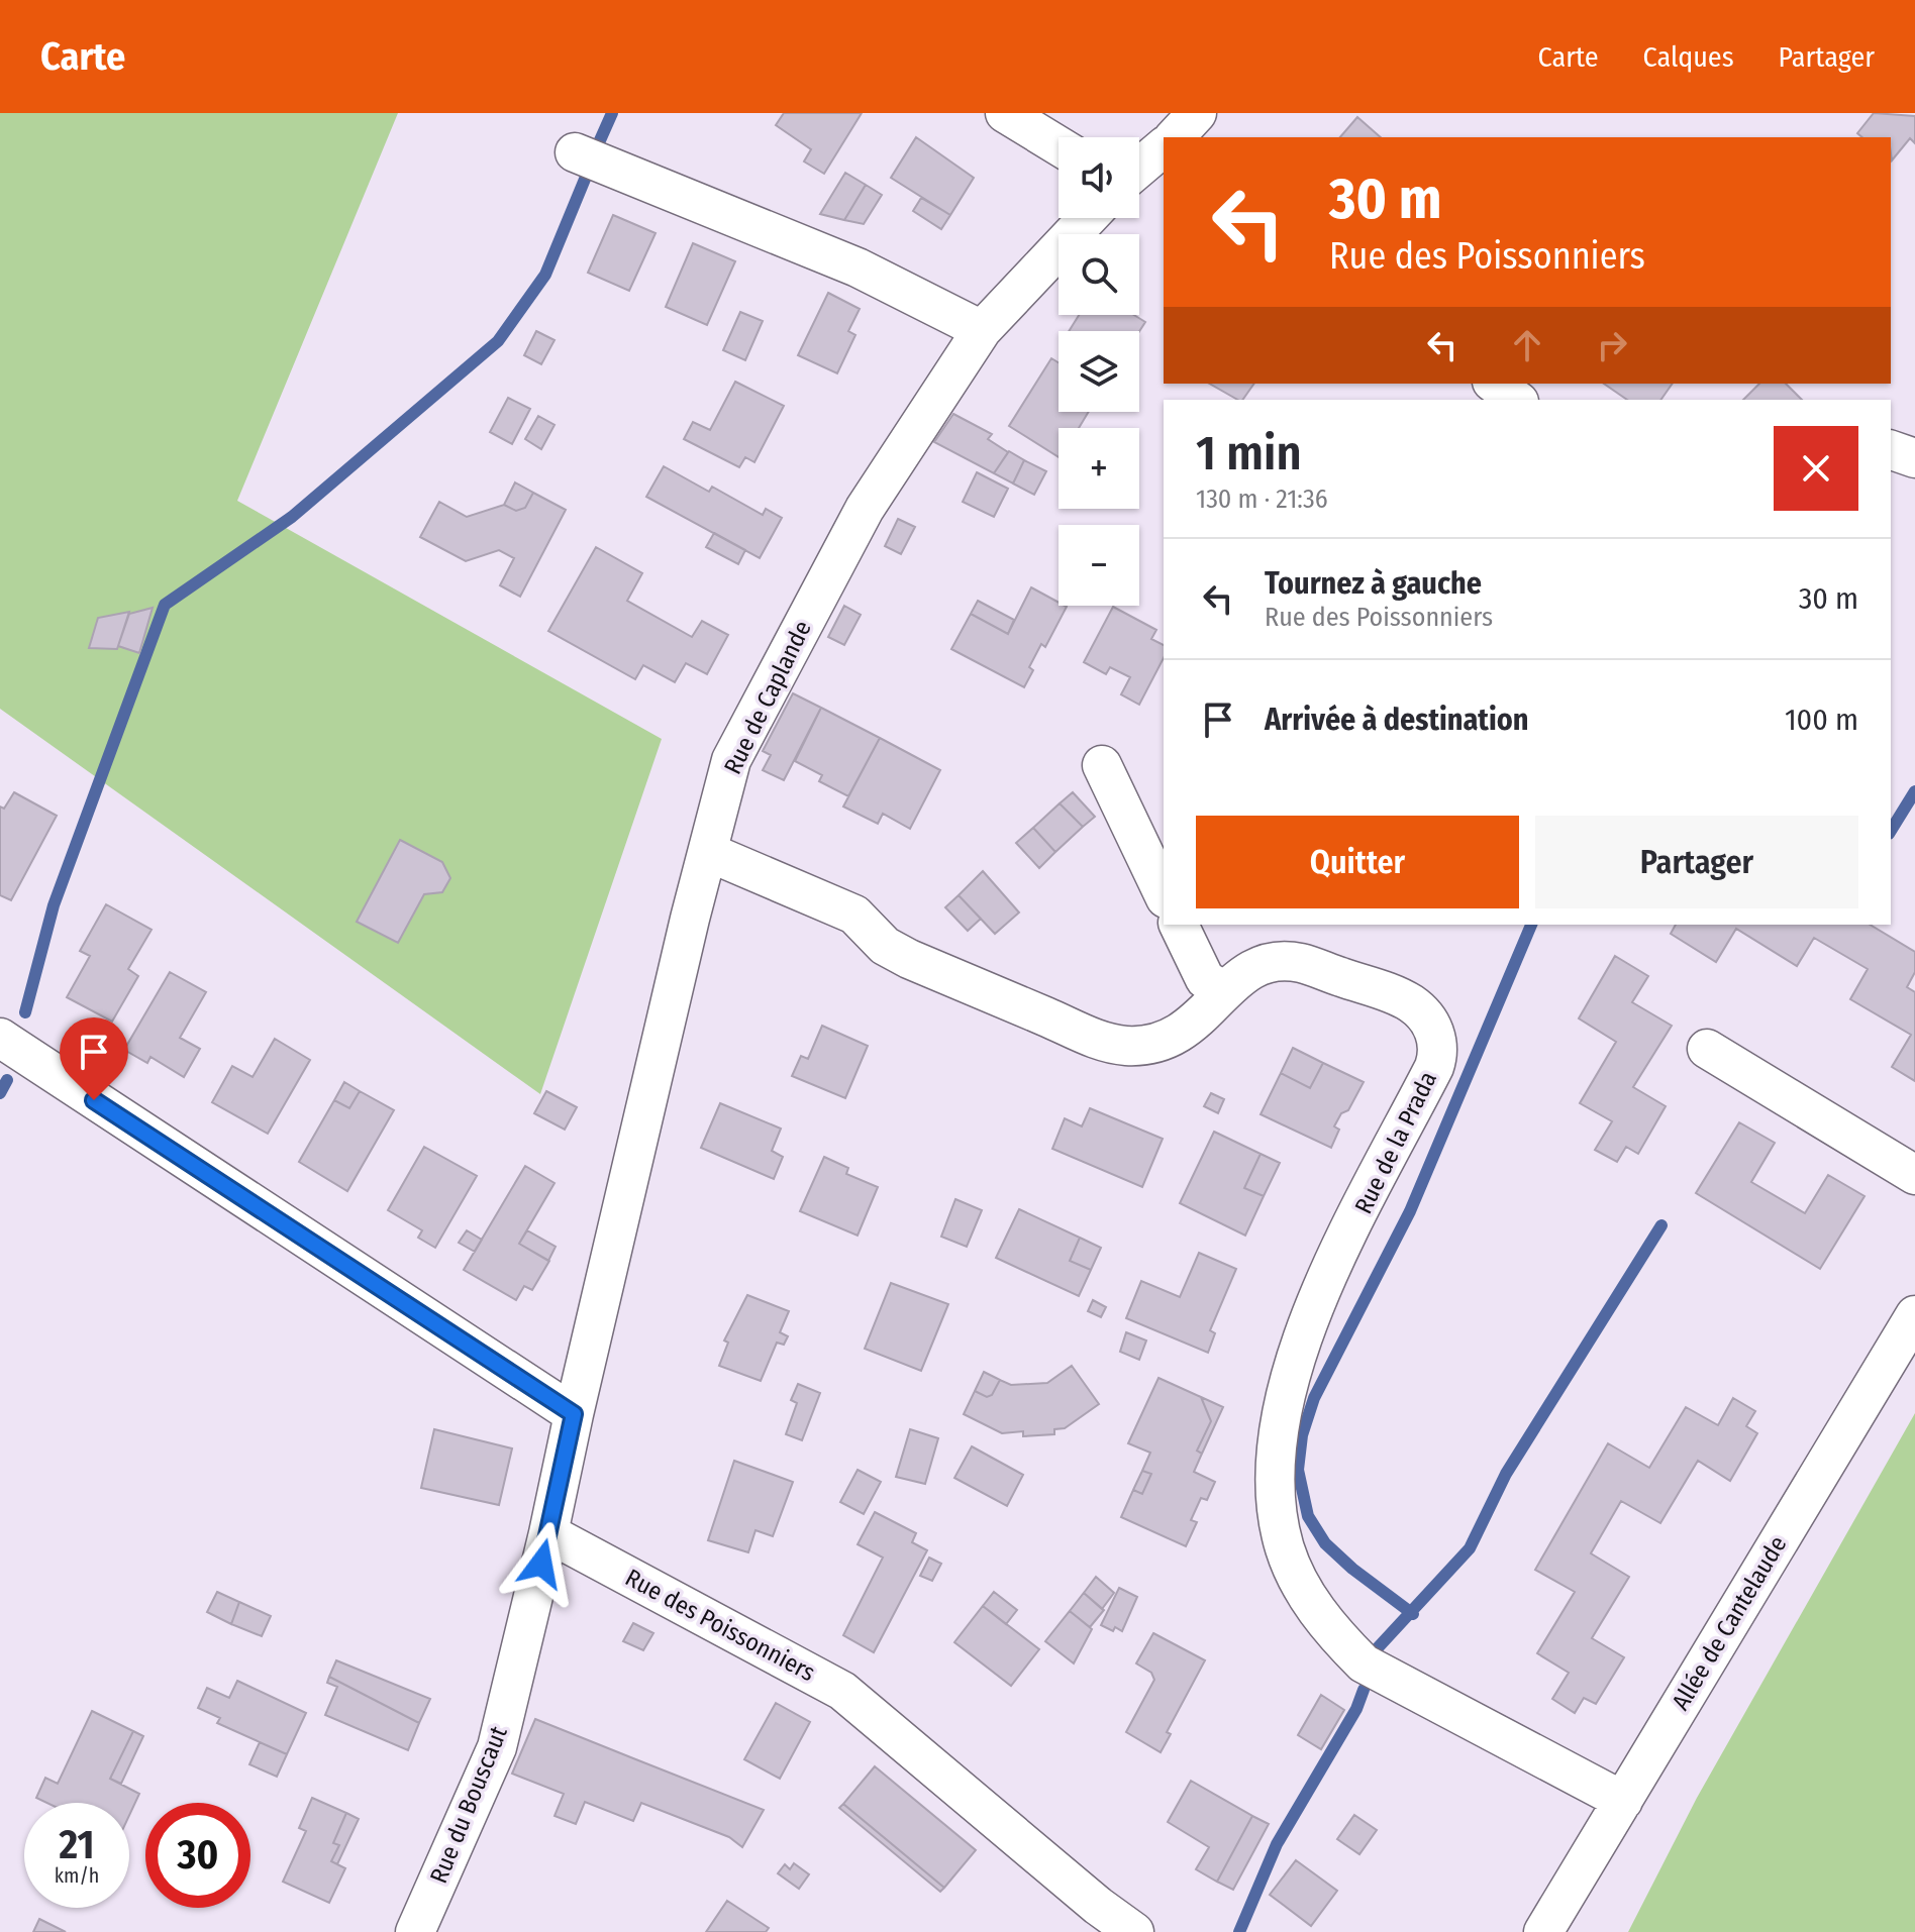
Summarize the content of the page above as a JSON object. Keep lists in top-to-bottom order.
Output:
{
  "streets": {
    "street": [
      "Rue de Caplande",
      "Rue de la Prada",
      "Allée de Cantelaude",
      "Rue des Poissonniers",
      "Rue du Bouscaut"
    ]
  },
  "crossings": [
    ["Rue de Caplande", "Rue de la Prada"],
    ["Rue de la Prada", "Allée de Cantelaude"],
    ["Rue des Poissonniers", "Rue du Bouscaut"]
  ],
  "page": {
    "header": "Carte",
    "nav": ["Carte", "Calques", "Partager"],
    "map_buttons": ["+", "−"],
    "turn": ["30 m", "Rue des Poissonniers"],
    "heading": ["1 min", "130 m · 21:36"],
    "list": [
      {
        "name": "Tournez à gauche",
        "note": "Rue des Poissonniers",
        "value": "30 m"
      },
      {
        "name": "Arrivée à destination",
        "value": "100 m"
      }
    ],
    "buttons": ["Quitter", "Partager"],
    "speed": "21 km/h",
    "limit": "30"
  }
}
